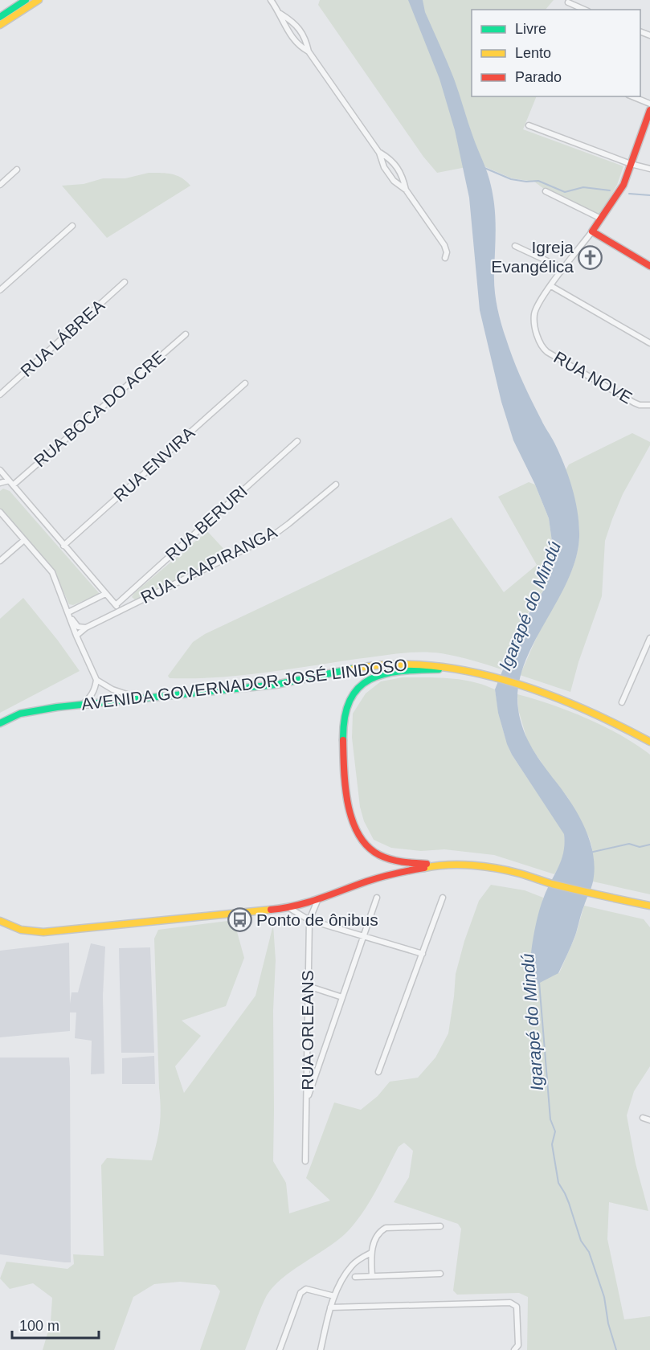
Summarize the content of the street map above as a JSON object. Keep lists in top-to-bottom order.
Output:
{
  "streets": {
    "main road": ["AVENIDA GOVERNADOR JOSÉ LINDOSO"],
    "street": [
      "RUA LÁBREA",
      "RUA NOVE",
      "RUA BOCA DO ACRE",
      "RUA ENVIRA",
      "RUA BERURI",
      "RUA CAAPIRANGA",
      "RUA ORLEANS"
    ]
  },
  "water": ["Igarapé do Mindú"],
  "places": {
    "church": ["Igreja Evangélica"],
    "bus stop": ["Ponto de ônibus"]
  },
  "legend": ["Livre", "Lento", "Parado"],
  "scale_bar": "100 m"
}
